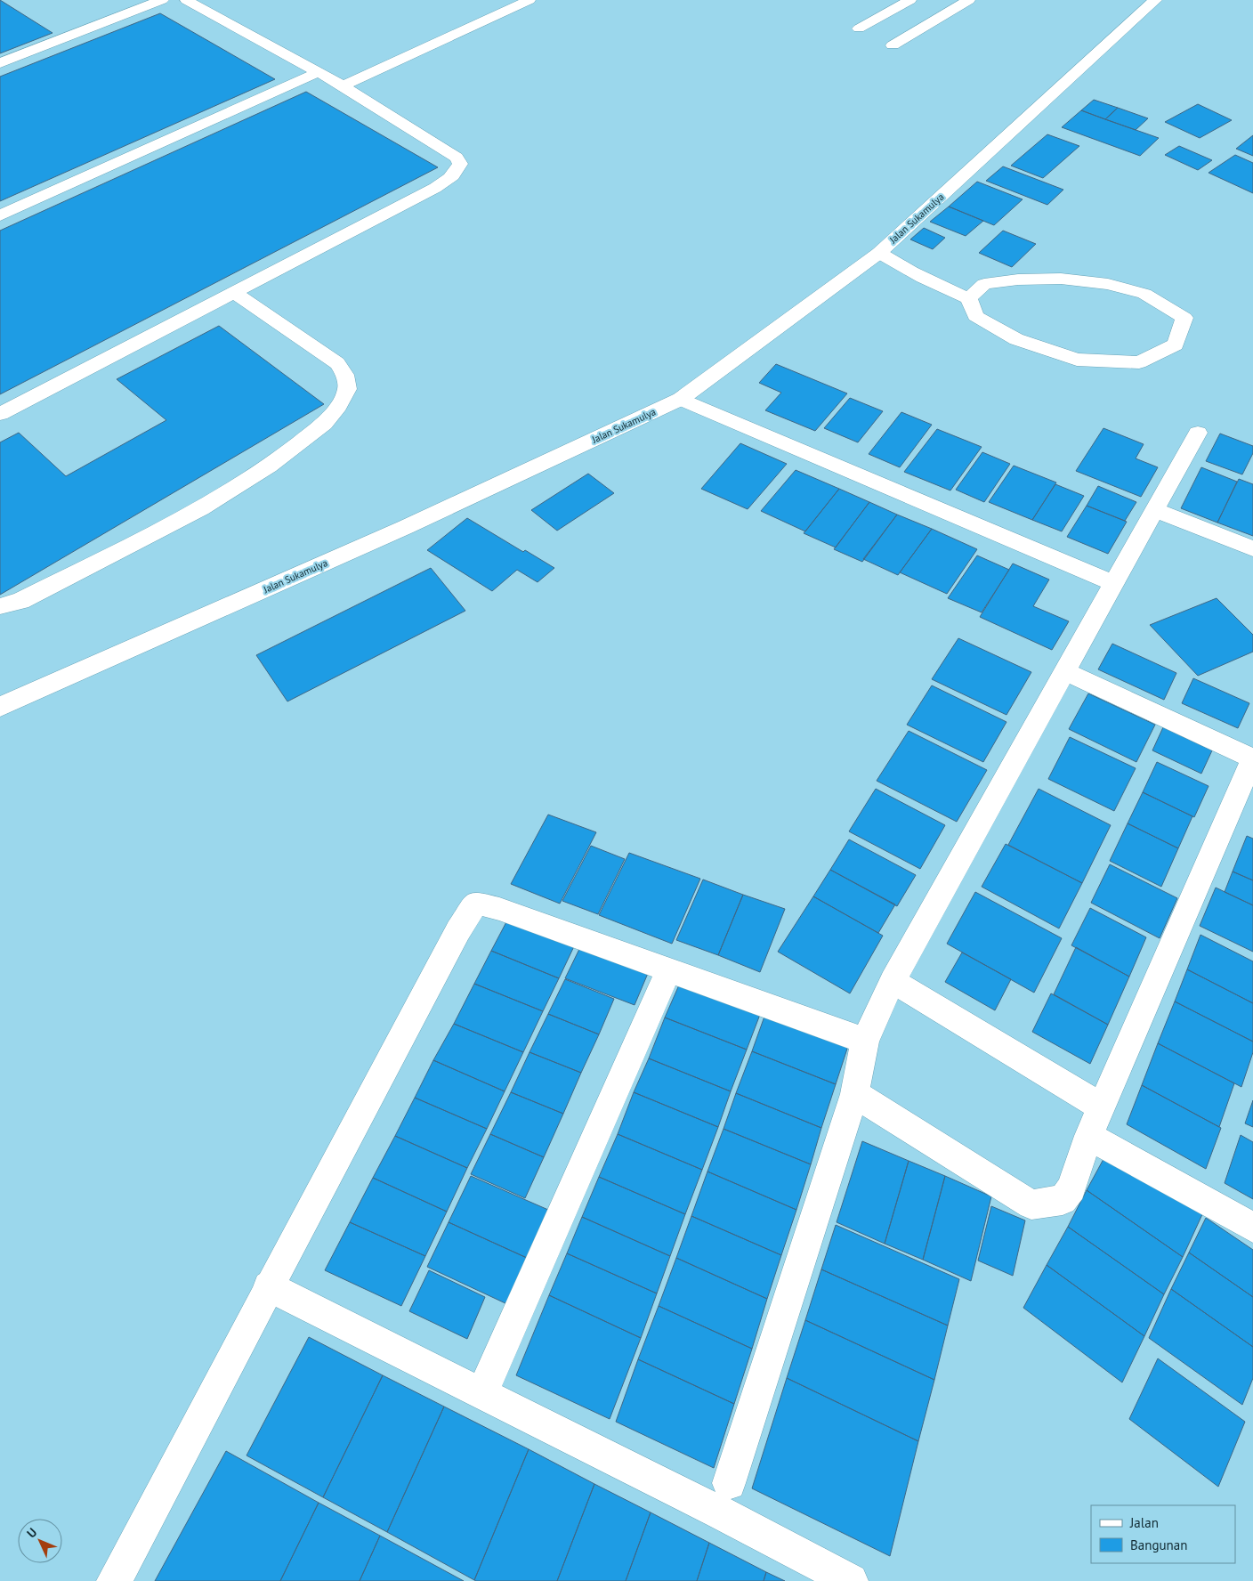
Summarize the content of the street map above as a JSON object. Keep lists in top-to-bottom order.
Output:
{
  "streets": {
    "street": ["Jalan Sukamulya"]
  },
  "legend": ["Jalan", "Bangunan"],
  "north": "top left"
}
